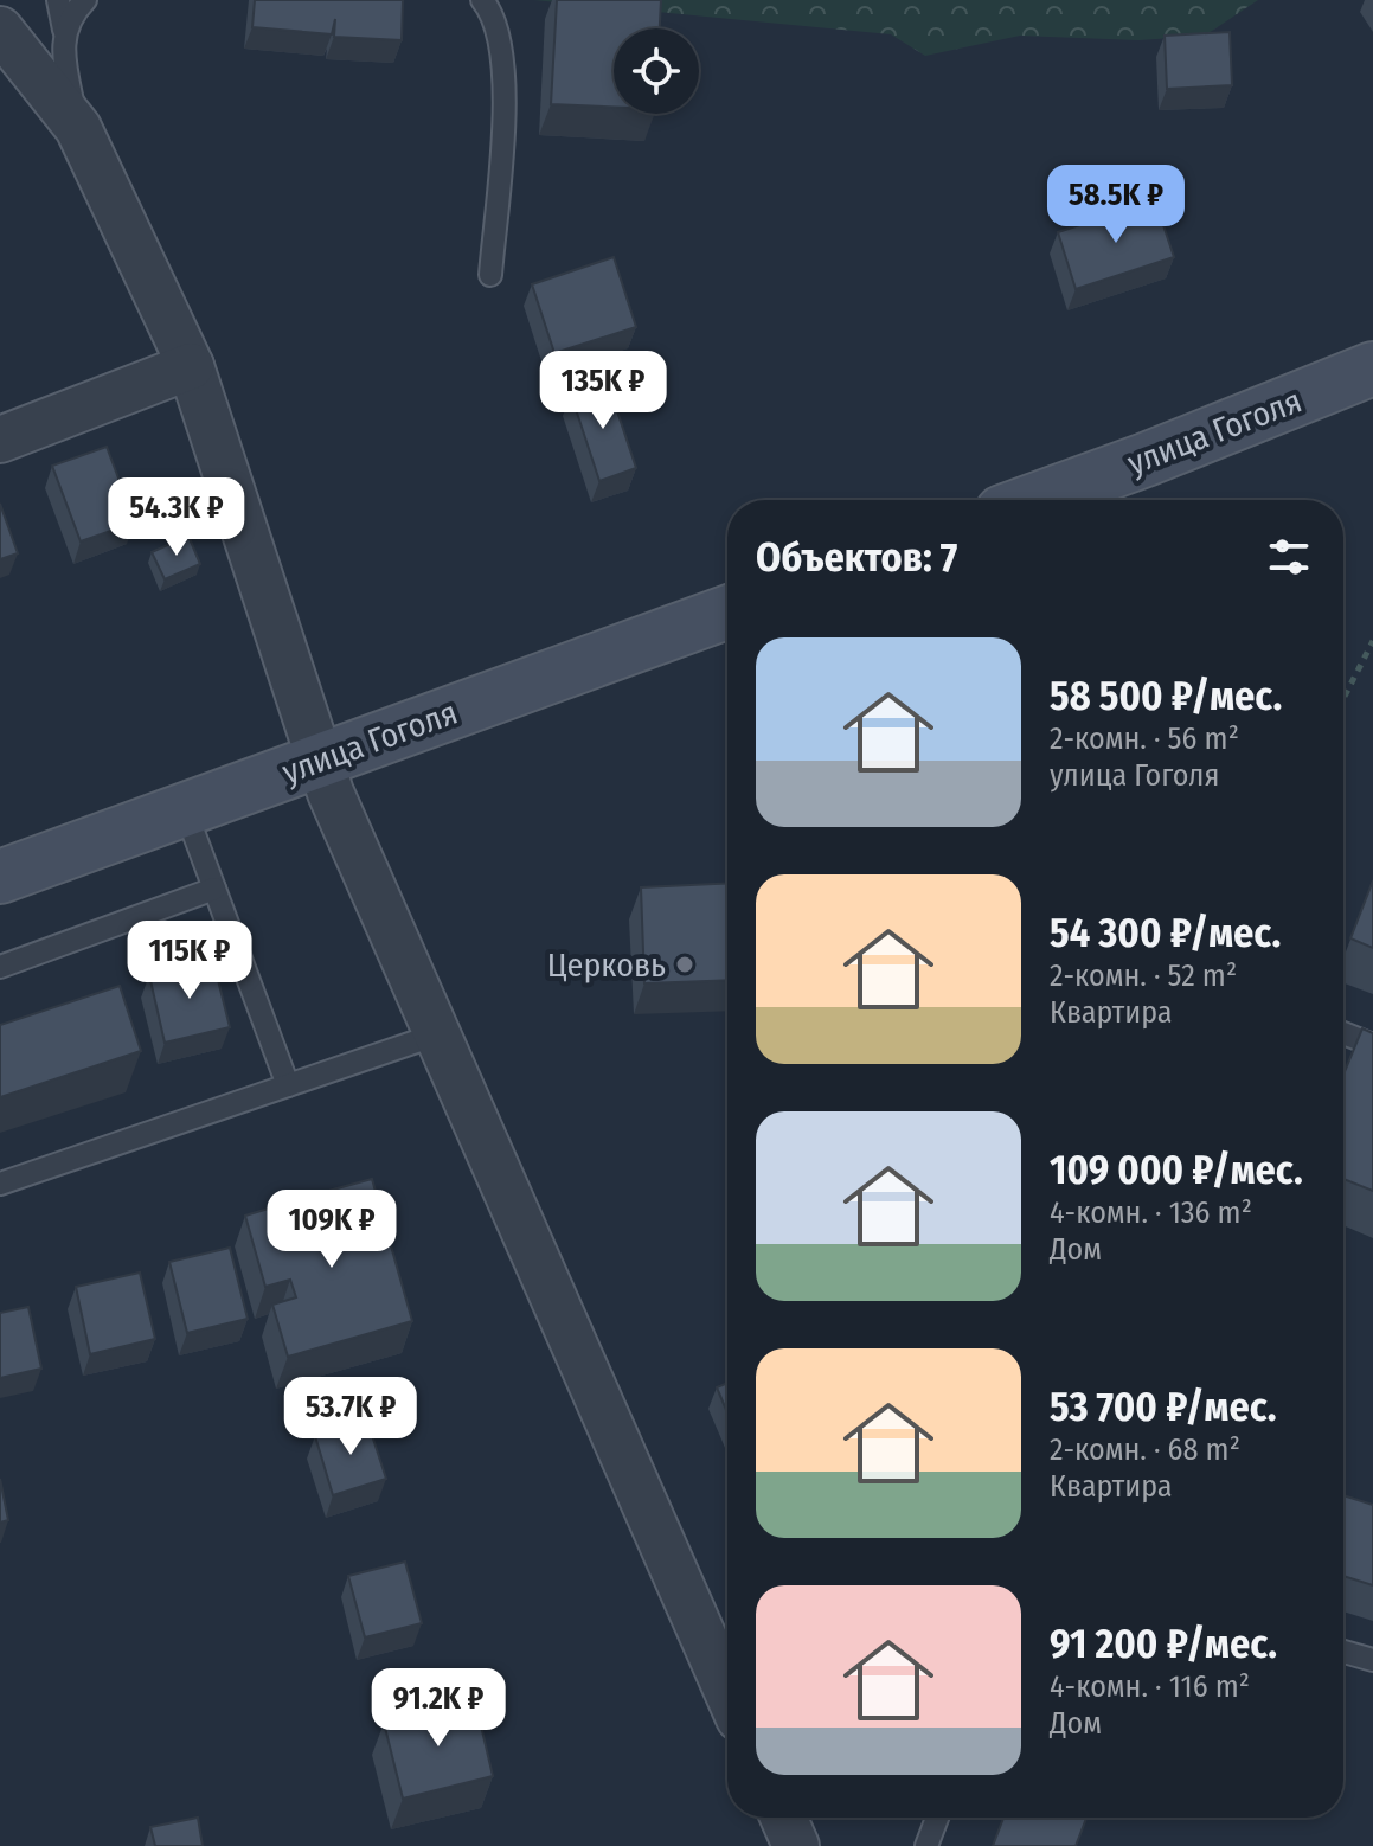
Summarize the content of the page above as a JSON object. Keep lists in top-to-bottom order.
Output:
{
  "streets": {
    "main road": ["улица Гоголя"]
  },
  "places": ["Церковь"],
  "page": {
    "price": [
      "58.5K ₽",
      "135K ₽",
      "54.3K ₽",
      "115K ₽",
      "109K ₽",
      "53.7K ₽",
      "91.2K ₽"
    ],
    "heading": "Объектов: 7",
    "list": [
      {
        "name": "58 500 ₽/мес.",
        "note": "2-комн. · 56 m² · улица Гоголя"
      },
      {
        "name": "54 300 ₽/мес.",
        "note": "2-комн. · 52 m² · Квартира"
      },
      {
        "name": "109 000 ₽/мес.",
        "note": "4-комн. · 136 m² · Дом"
      },
      {
        "name": "53 700 ₽/мес.",
        "note": "2-комн. · 68 m² · Квартира"
      },
      {
        "name": "91 200 ₽/мес.",
        "note": "4-комн. · 116 m² · Дом"
      }
    ]
  }
}
